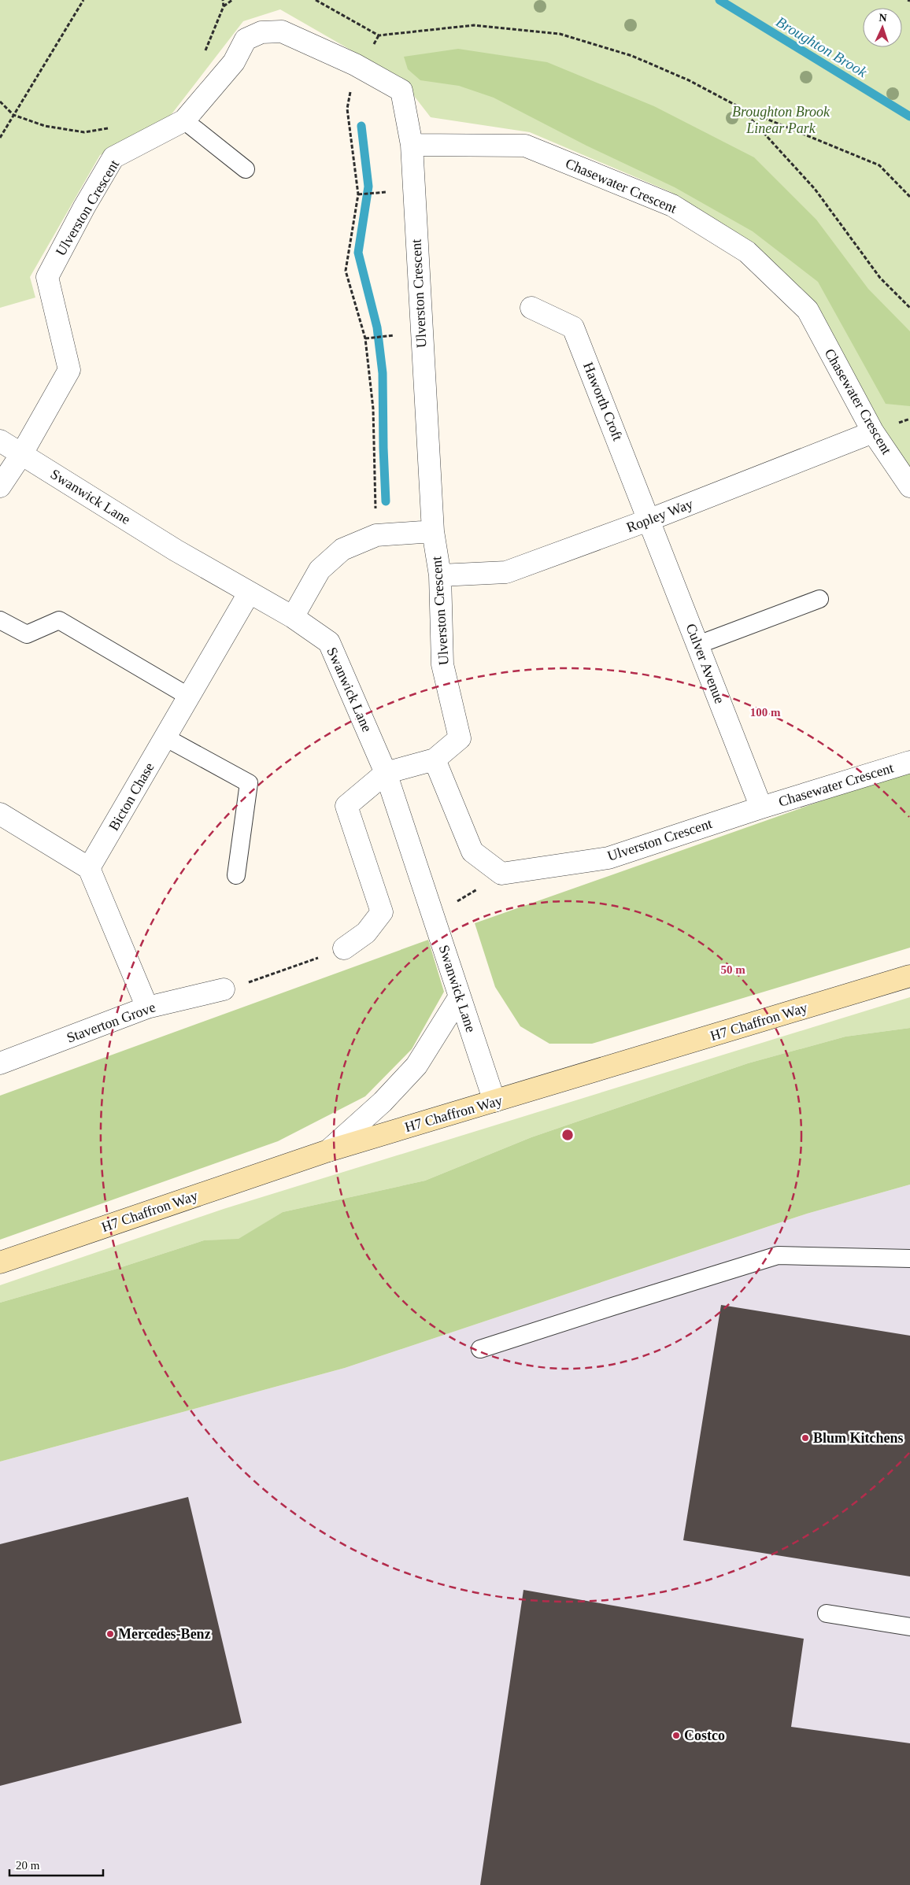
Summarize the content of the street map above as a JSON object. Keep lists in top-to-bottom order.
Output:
{
  "streets": {
    "street": [
      "Chasewater Crescent",
      "Ulverston Crescent",
      "Haworth Croft",
      "Swanwick Lane",
      "Ropley Way",
      "Culver Avenue",
      "Bicton Chase",
      "H7 Chaffron Way",
      "Staverton Grove"
    ]
  },
  "crossings": [
    ["Chasewater Crescent", "Ulverston Crescent"],
    ["Chasewater Crescent", "Ropley Way"],
    ["Chasewater Crescent", "Culver Avenue"],
    ["Ulverston Crescent", "Swanwick Lane"],
    ["Ulverston Crescent", "Ropley Way"],
    ["Ulverston Crescent", "Culver Avenue"],
    ["Haworth Croft", "Ropley Way"],
    ["Haworth Croft", "Culver Avenue"],
    ["Swanwick Lane", "Bicton Chase"],
    ["Swanwick Lane", "H7 Chaffron Way"],
    ["Ropley Way", "Culver Avenue"]
  ],
  "water": ["Broughton Brook"],
  "parks": ["Broughton Brook Linear Park"],
  "places": ["Blum Kitchens", "Mercedes-Benz", "Costco"],
  "scale_bar": "20 m",
  "north": "top",
  "rings": ["100 m", "50 m"]
}
